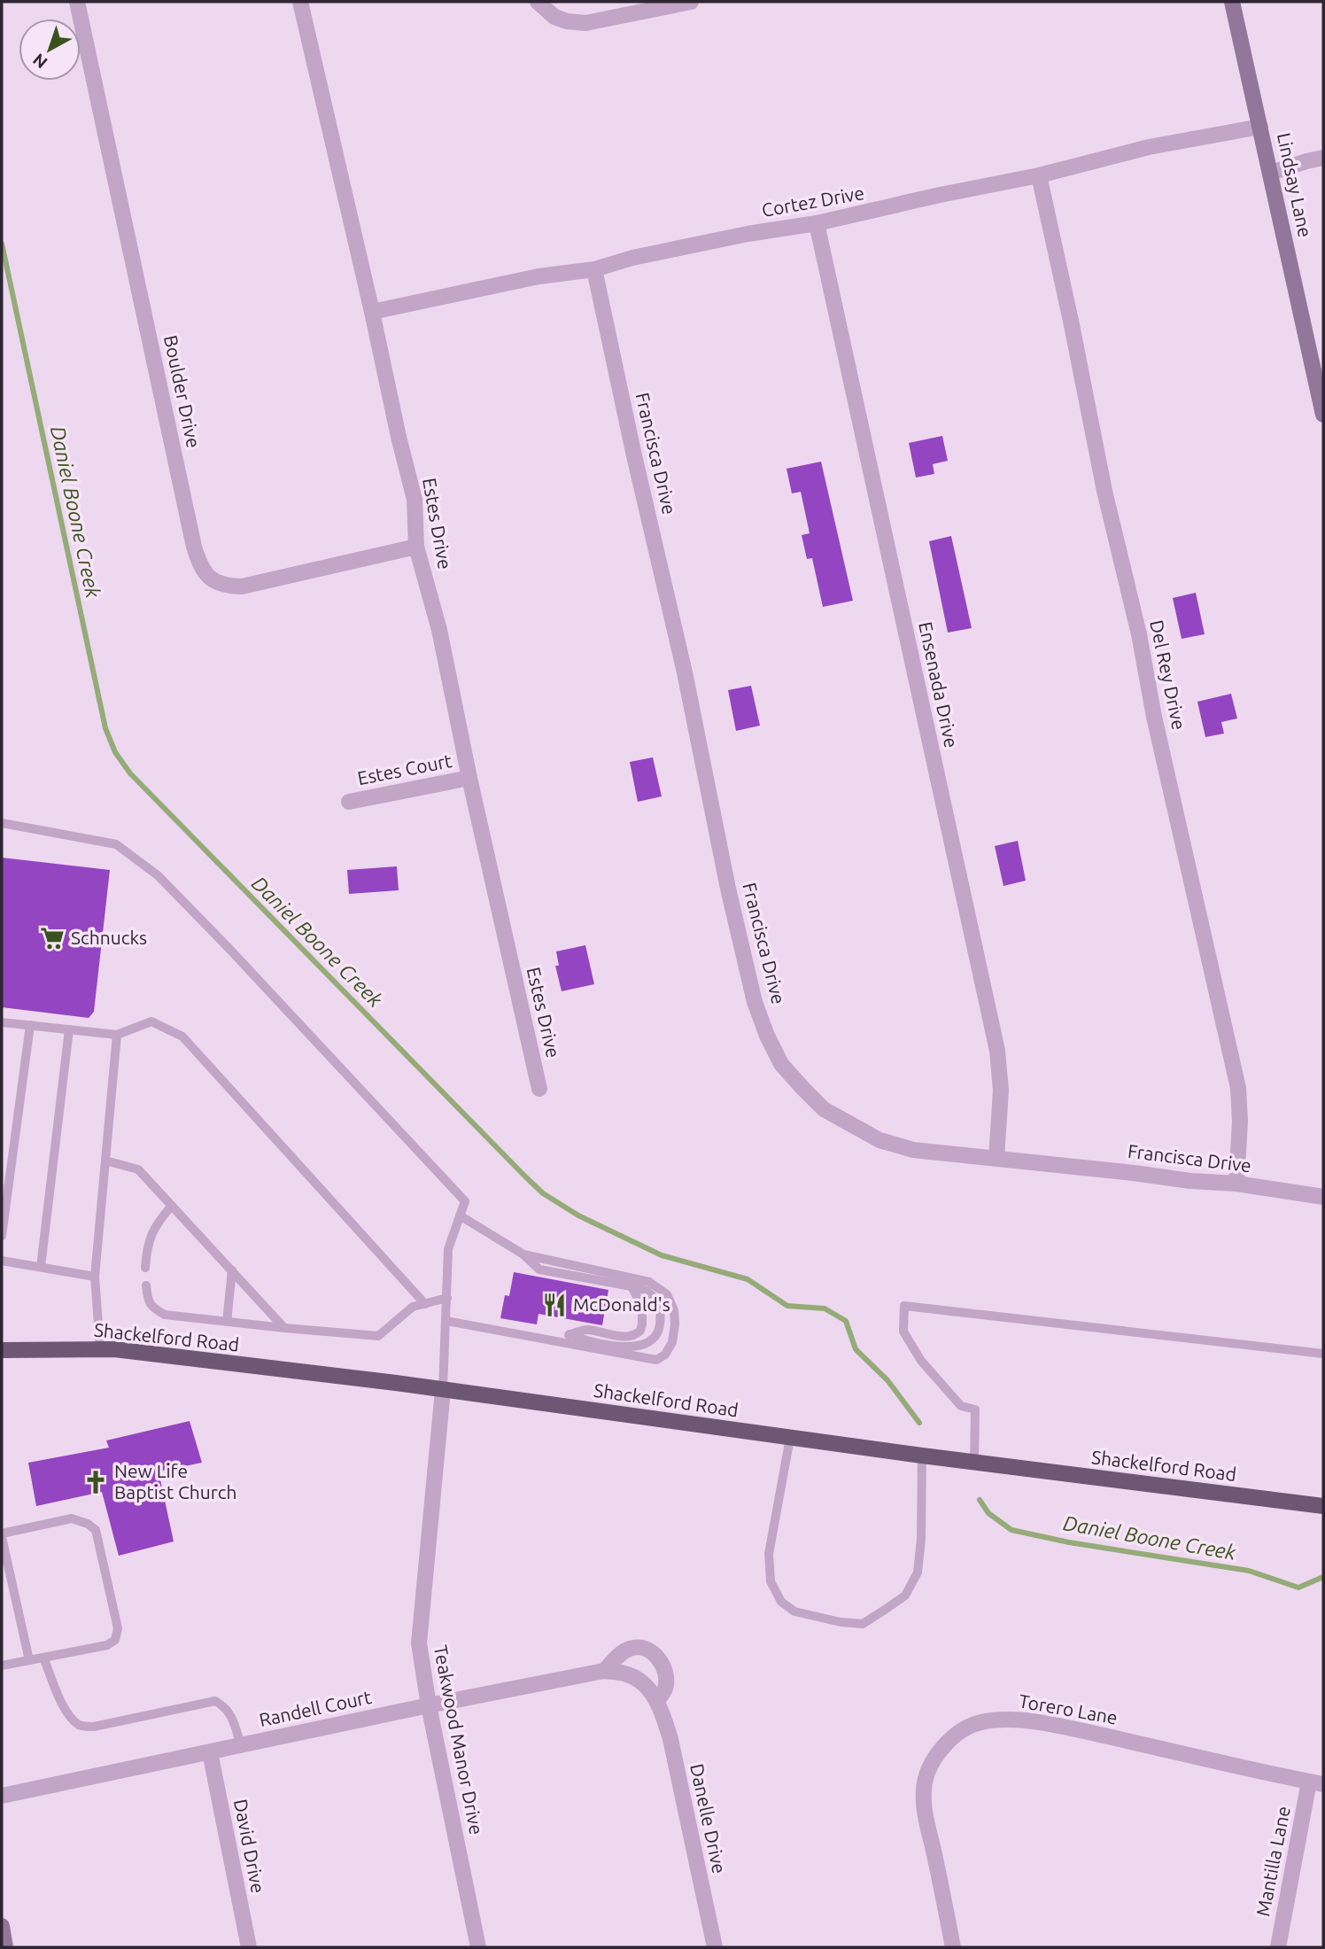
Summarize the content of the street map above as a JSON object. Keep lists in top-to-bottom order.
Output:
{
  "streets": {
    "main road": ["Shackelford Road"],
    "street": [
      "Lindsay Lane",
      "Cortez Drive",
      "Boulder Drive",
      "Francisca Drive",
      "Estes Drive",
      "Del Rey Drive",
      "Ensenada Drive",
      "Estes Court",
      "Randell Court",
      "Torero Lane",
      "Teakwood Manor Drive",
      "Danelle Drive",
      "David Drive",
      "Mantilla Lane"
    ]
  },
  "crossings": [
    ["Lindsay Lane", "Cortez Drive"],
    ["Cortez Drive", "Francisca Drive"],
    ["Cortez Drive", "Estes Drive"],
    ["Cortez Drive", "Del Rey Drive"],
    ["Cortez Drive", "Ensenada Drive"],
    ["Boulder Drive", "Estes Drive"],
    ["Francisca Drive", "Del Rey Drive"],
    ["Francisca Drive", "Ensenada Drive"],
    ["Estes Drive", "Estes Court"],
    ["Shackelford Road", "Teakwood Manor Drive"],
    ["Randell Court", "Teakwood Manor Drive"],
    ["Randell Court", "Danelle Drive"],
    ["Randell Court", "David Drive"],
    ["Torero Lane", "Mantilla Lane"]
  ],
  "water": ["Daniel Boone Creek"],
  "places": {
    "supermarket": ["Schnucks"],
    "restaurant": ["McDonald's"],
    "church": ["New Life Baptist Church"]
  },
  "north": "bottom left"
}
